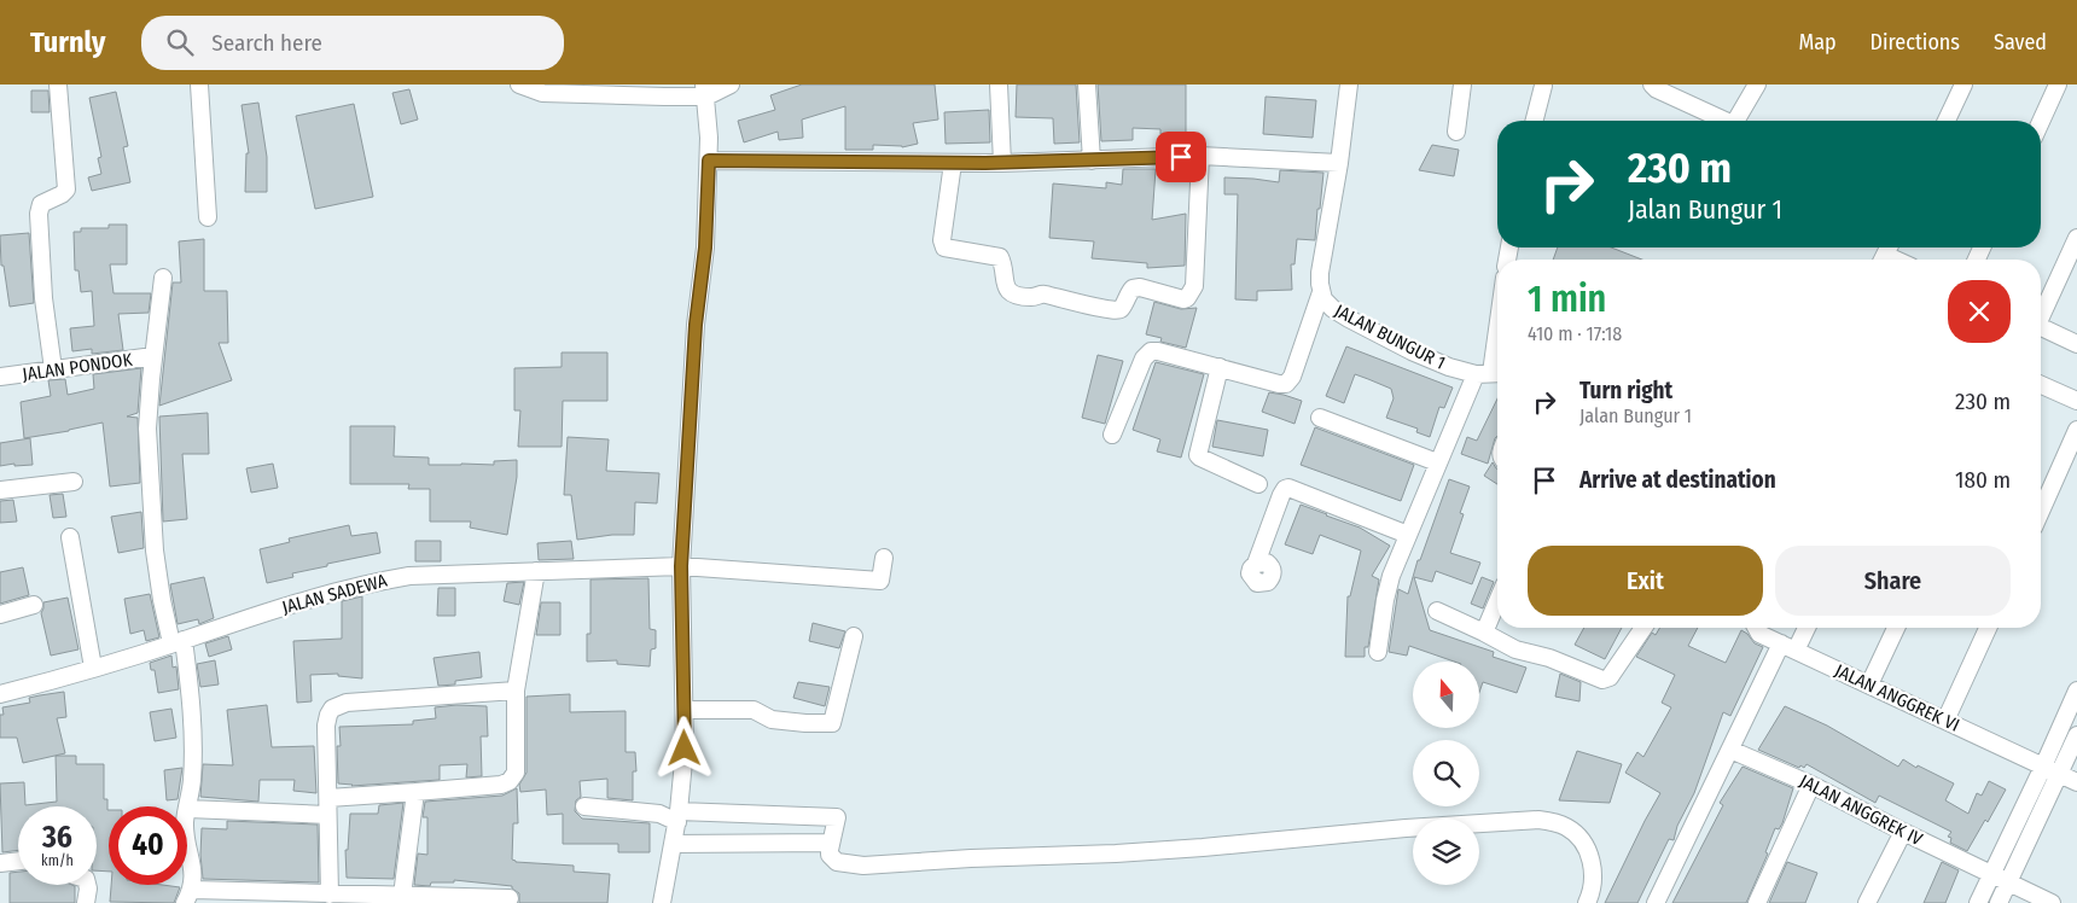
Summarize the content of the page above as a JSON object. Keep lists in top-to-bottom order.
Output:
{
  "streets": {
    "street": [
      "JALAN BUNGUR 1",
      "JALAN PONDOK",
      "JALAN SADEWA",
      "JALAN ANGGREK VI",
      "JALAN ANGGREK IV"
    ]
  },
  "north": "top",
  "page": {
    "header": "Turnly",
    "search": "Search here",
    "nav": ["Map", "Directions", "Saved"],
    "turn": ["230 m", "Jalan Bungur 1"],
    "heading": ["1 min", "410 m · 17:18"],
    "list": [
      {
        "name": "Turn right",
        "note": "Jalan Bungur 1",
        "value": "230 m"
      },
      {
        "name": "Arrive at destination",
        "value": "180 m"
      }
    ],
    "buttons": ["Exit", "Share"],
    "speed": "36 km/h",
    "limit": "40"
  }
}
